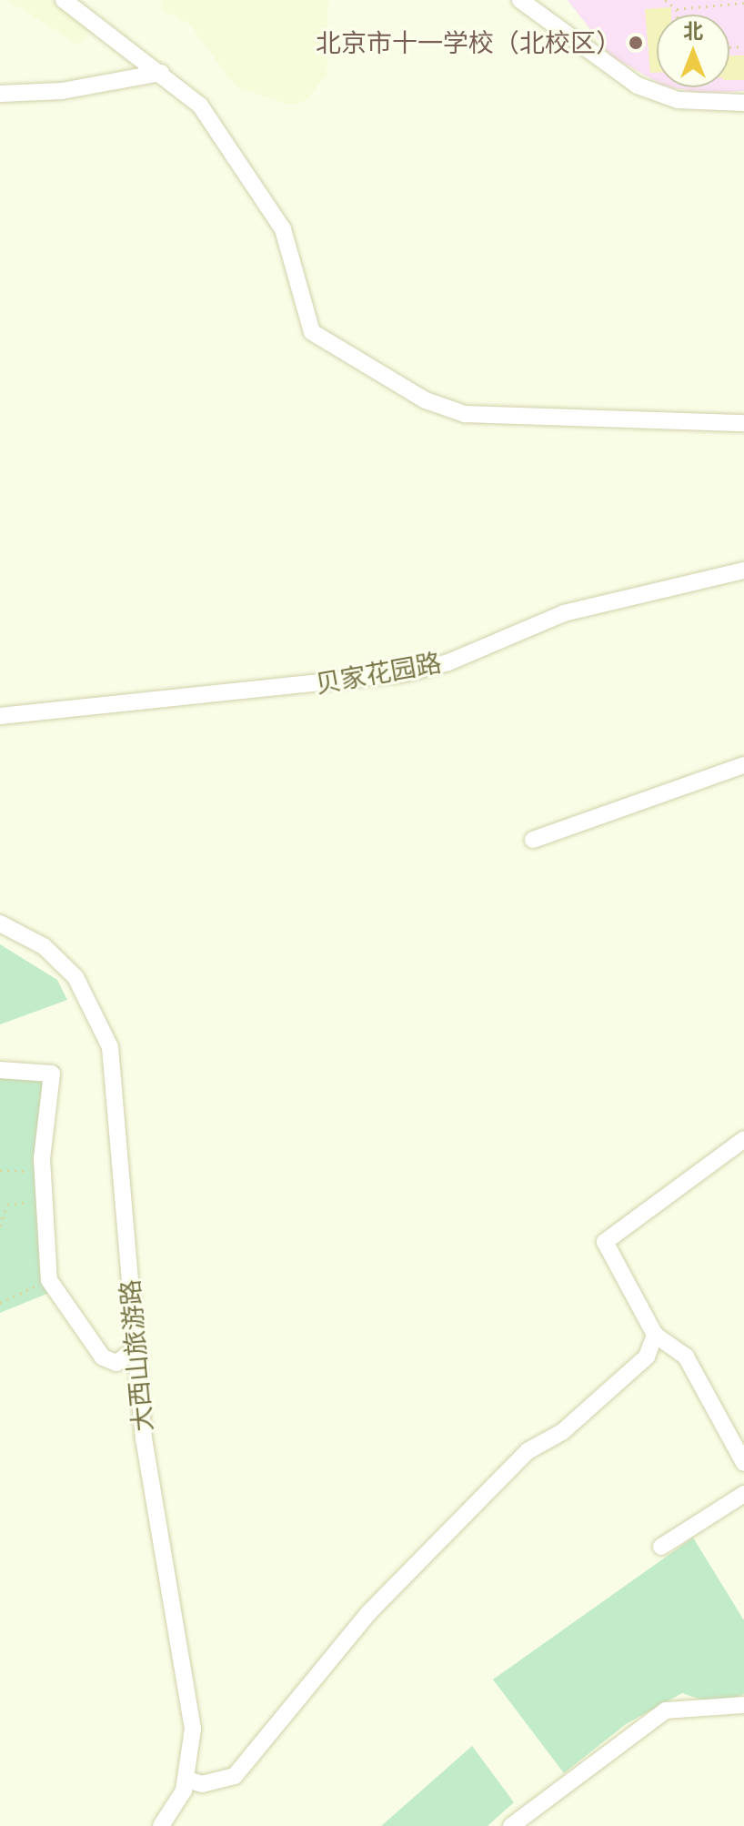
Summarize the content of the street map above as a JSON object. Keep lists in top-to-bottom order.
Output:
{
  "streets": {
    "street": ["贝家花园路", "大西山旅游路"]
  },
  "places": ["北京市十一学校（北校区）"],
  "north": "top"
}
